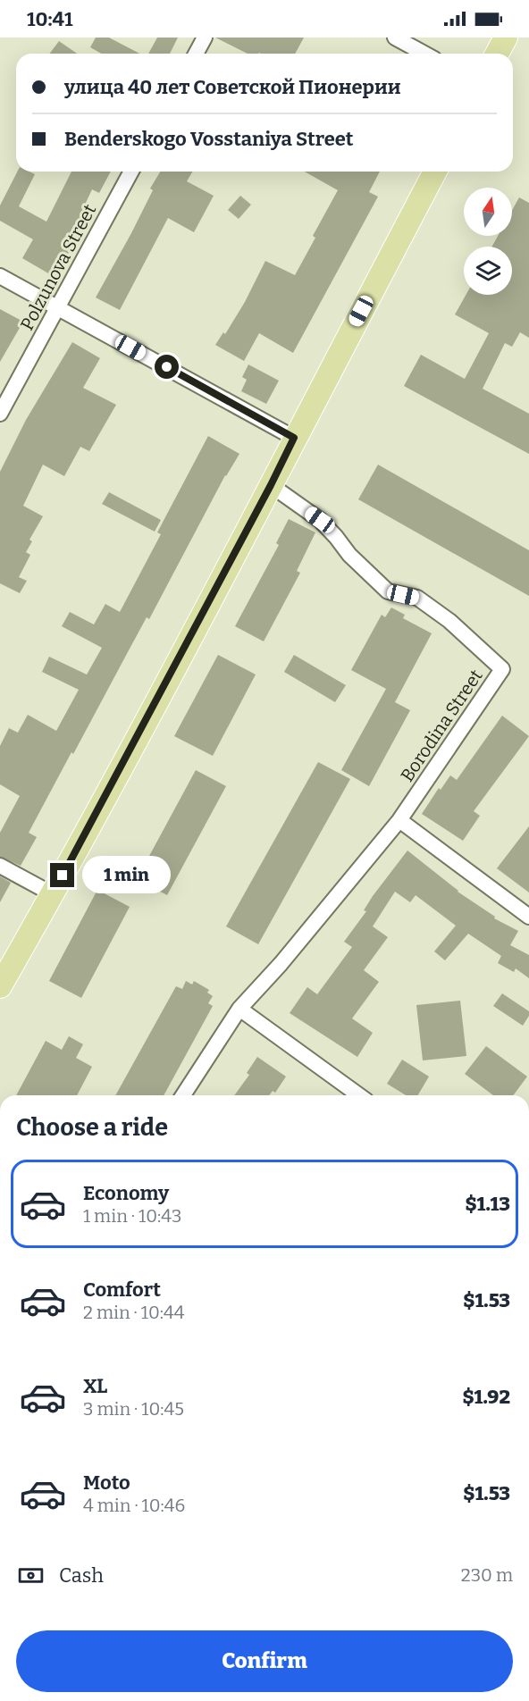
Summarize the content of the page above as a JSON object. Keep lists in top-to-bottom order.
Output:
{
  "streets": {
    "street": ["Polzunova Street", "Borodina Street"]
  },
  "north": "top",
  "page": {
    "status": "10:41",
    "banner": ["улица 40 лет Советской Пионерии", "Benderskogo Vosstaniya Street"],
    "bubble": "1 min",
    "heading": "Choose a ride",
    "list": [
      {
        "name": "Economy",
        "note": "1 min · 10:43",
        "value": "$1.13"
      },
      {
        "name": "Comfort",
        "note": "2 min · 10:44",
        "value": "$1.53"
      },
      {
        "name": "XL",
        "note": "3 min · 10:45",
        "value": "$1.92"
      },
      {
        "name": "Moto",
        "note": "4 min · 10:46",
        "value": "$1.53"
      }
    ],
    "pay": ["Cash", "230 m"],
    "buttons": "Confirm"
  }
}
